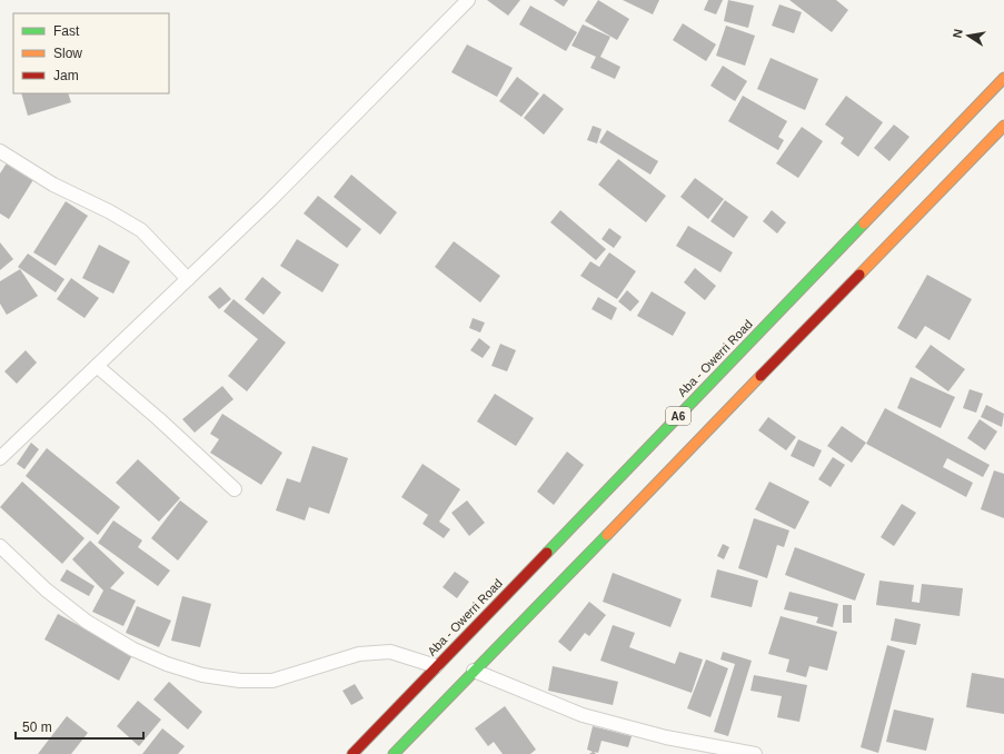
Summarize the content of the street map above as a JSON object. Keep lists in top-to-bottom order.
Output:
{
  "streets": {
    "highway": ["Aba - Owerri Road", "A6"]
  },
  "legend": ["Fast", "Slow", "Jam"],
  "scale_bar": "50 m",
  "north": "left"
}
